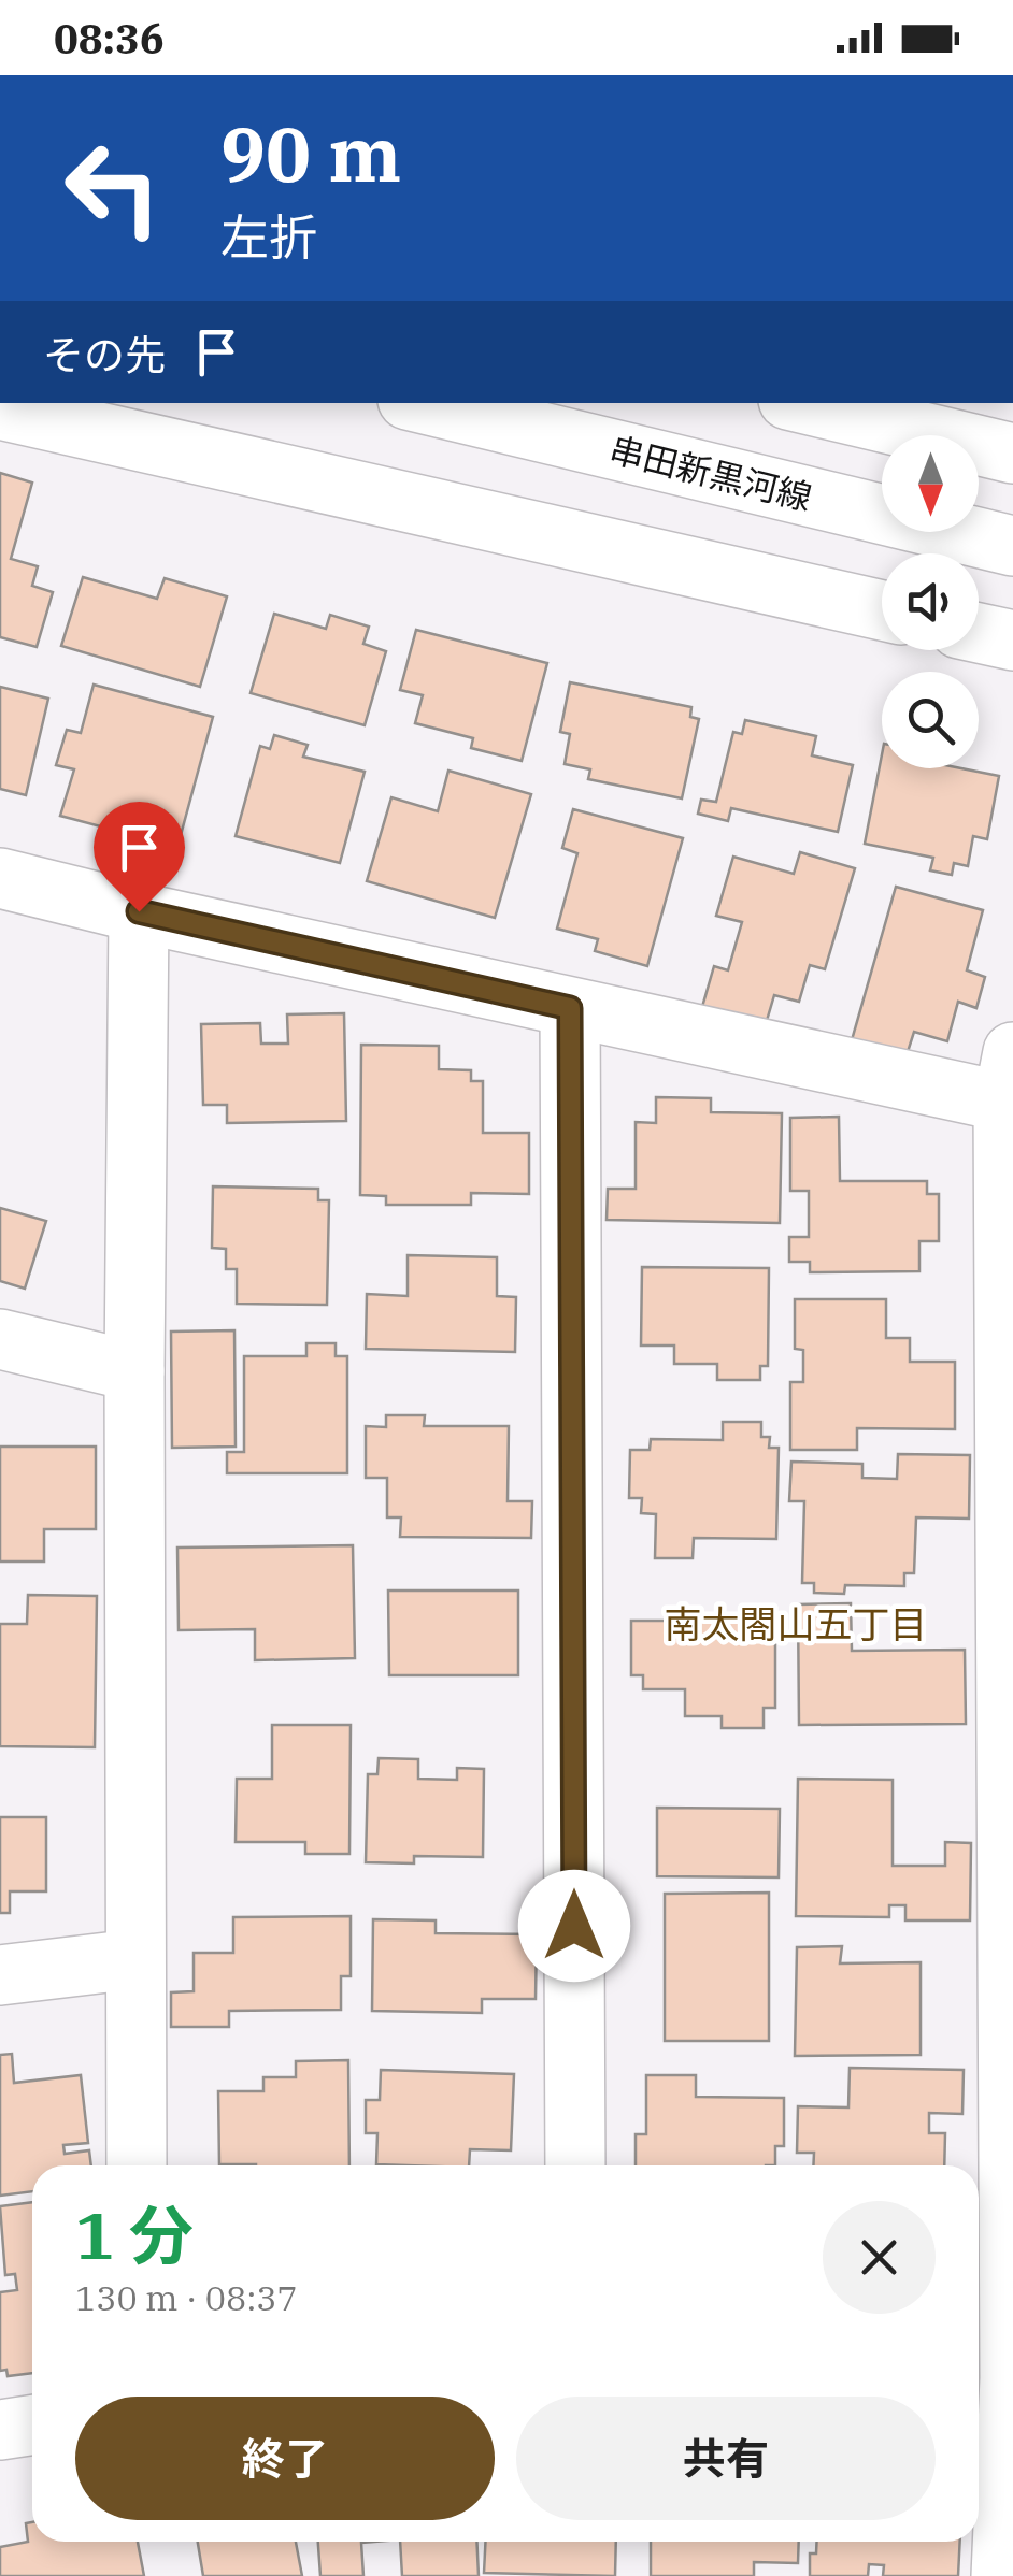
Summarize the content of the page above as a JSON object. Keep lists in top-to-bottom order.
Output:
{
  "streets": {
    "street": ["串田新黒河線"]
  },
  "districts": ["南太閤山五丁目"],
  "north": "bottom",
  "page": {
    "status": "08:36",
    "turn": ["90 m", "左折"],
    "then": "その先",
    "heading": ["1 分", "130 m · 08:37"],
    "buttons": ["終了", "共有"]
  }
}
